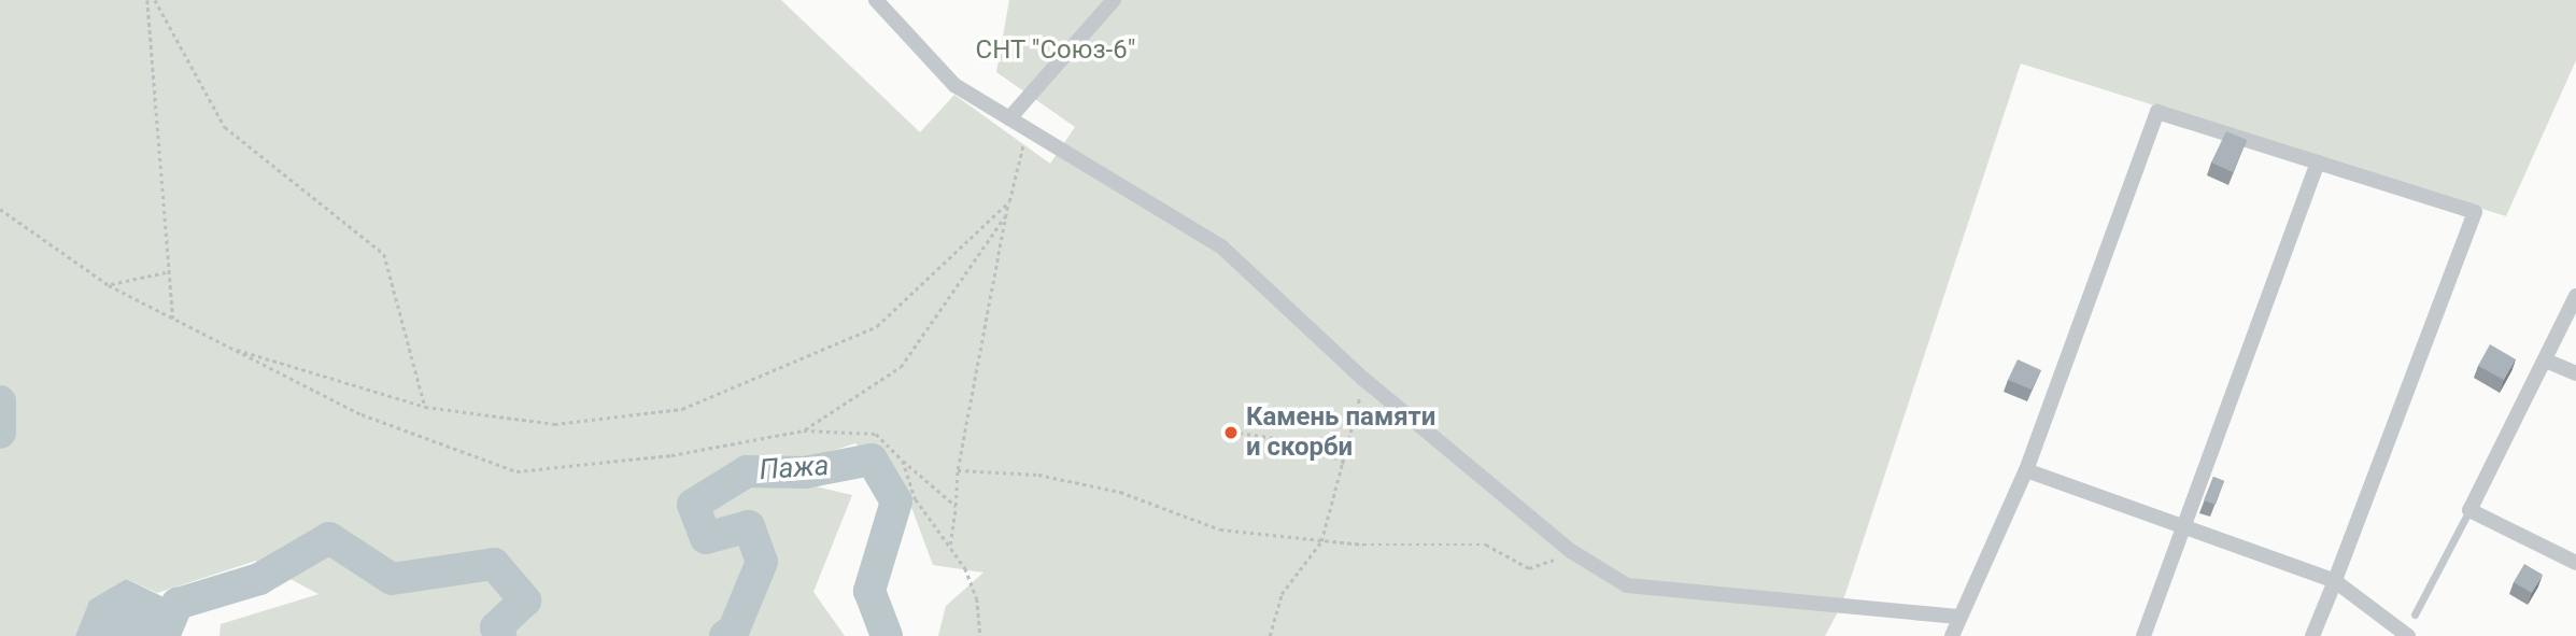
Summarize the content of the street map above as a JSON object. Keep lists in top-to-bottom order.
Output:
{
  "water": ["Пажа"],
  "parks": ["СНТ \"Союз-6\""],
  "places": ["Камень памяти и скорби"]
}
